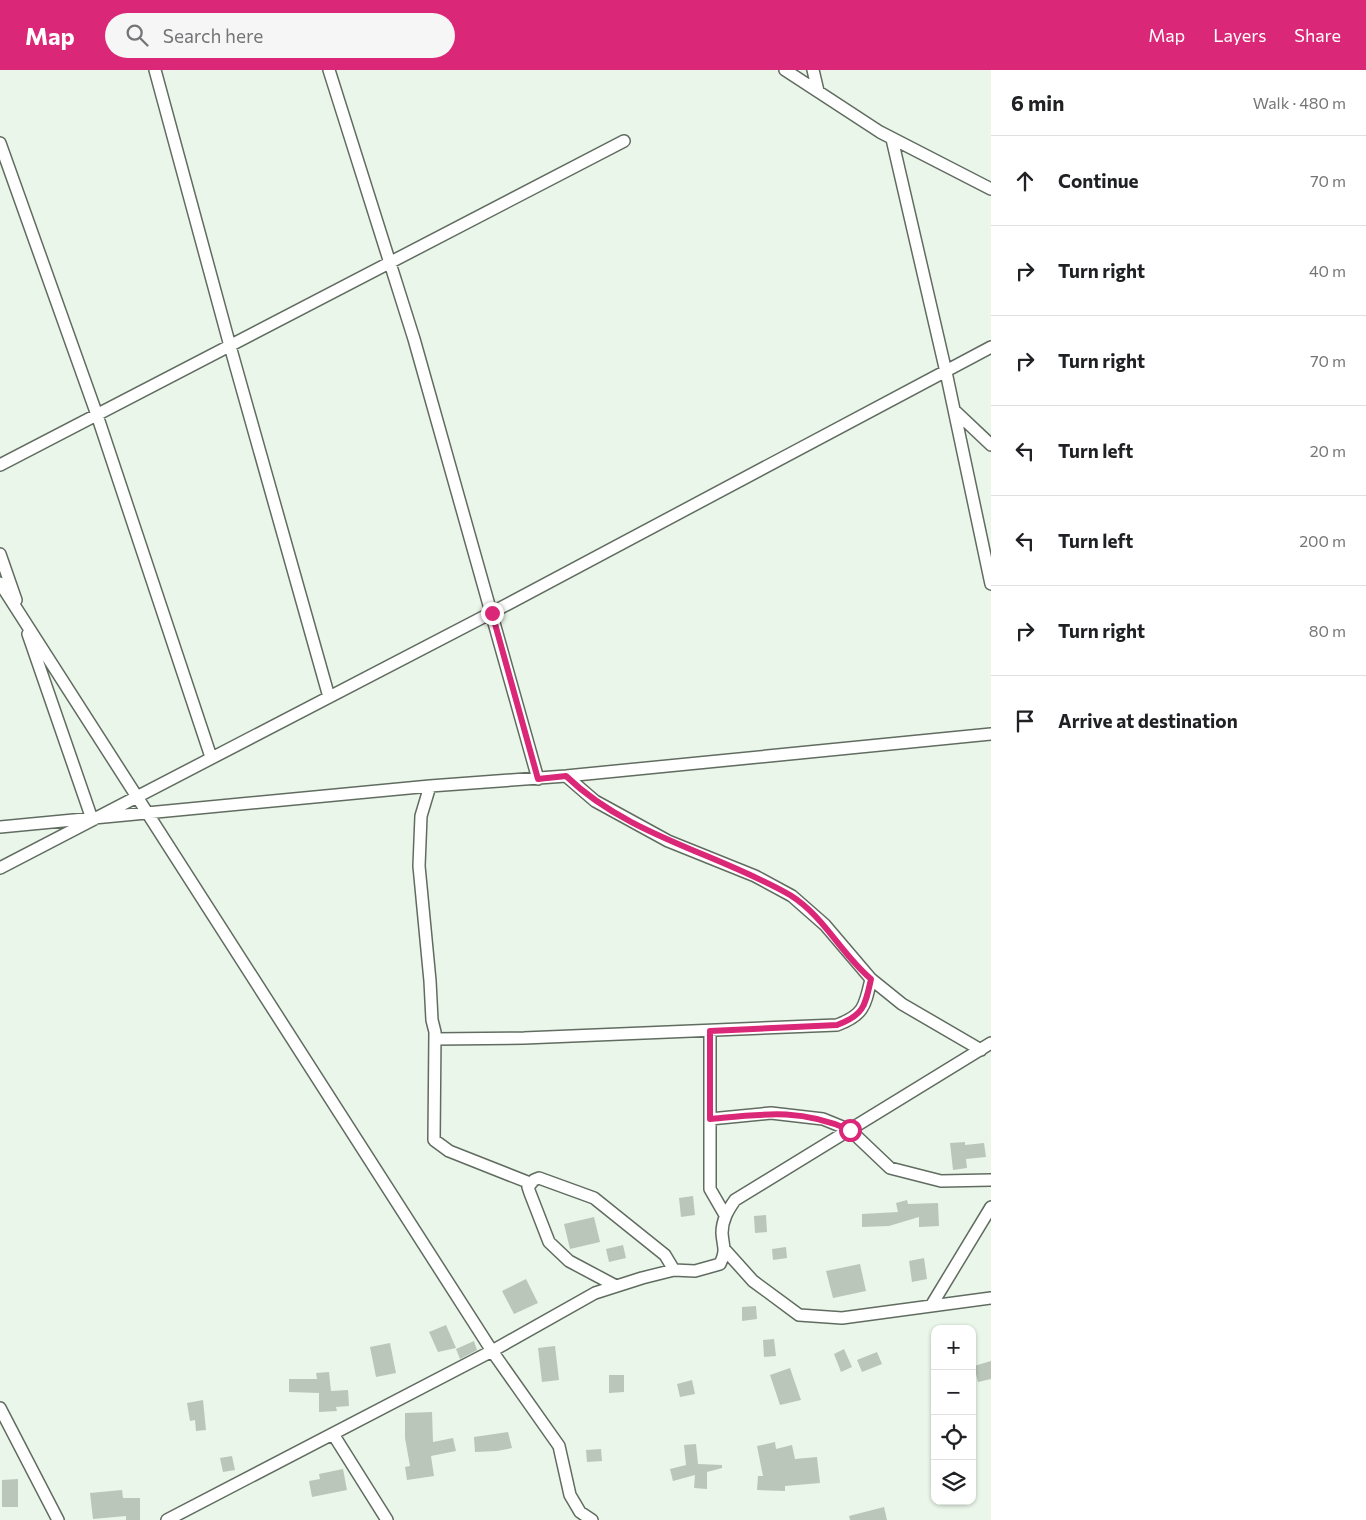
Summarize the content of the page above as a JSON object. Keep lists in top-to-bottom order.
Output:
{
  "page": {
    "header": "Map",
    "search": "Search here",
    "nav": ["Map", "Layers", "Share"],
    "heading": ["6 min", "Walk · 480 m"],
    "list": [
      ["Continue", "70 m"],
      ["Turn right", "40 m"],
      ["Turn right", "70 m"],
      ["Turn left", "20 m"],
      ["Turn left", "200 m"],
      ["Turn right", "80 m"],
      "Arrive at destination"
    ],
    "map_buttons": ["+", "−"]
  }
}
